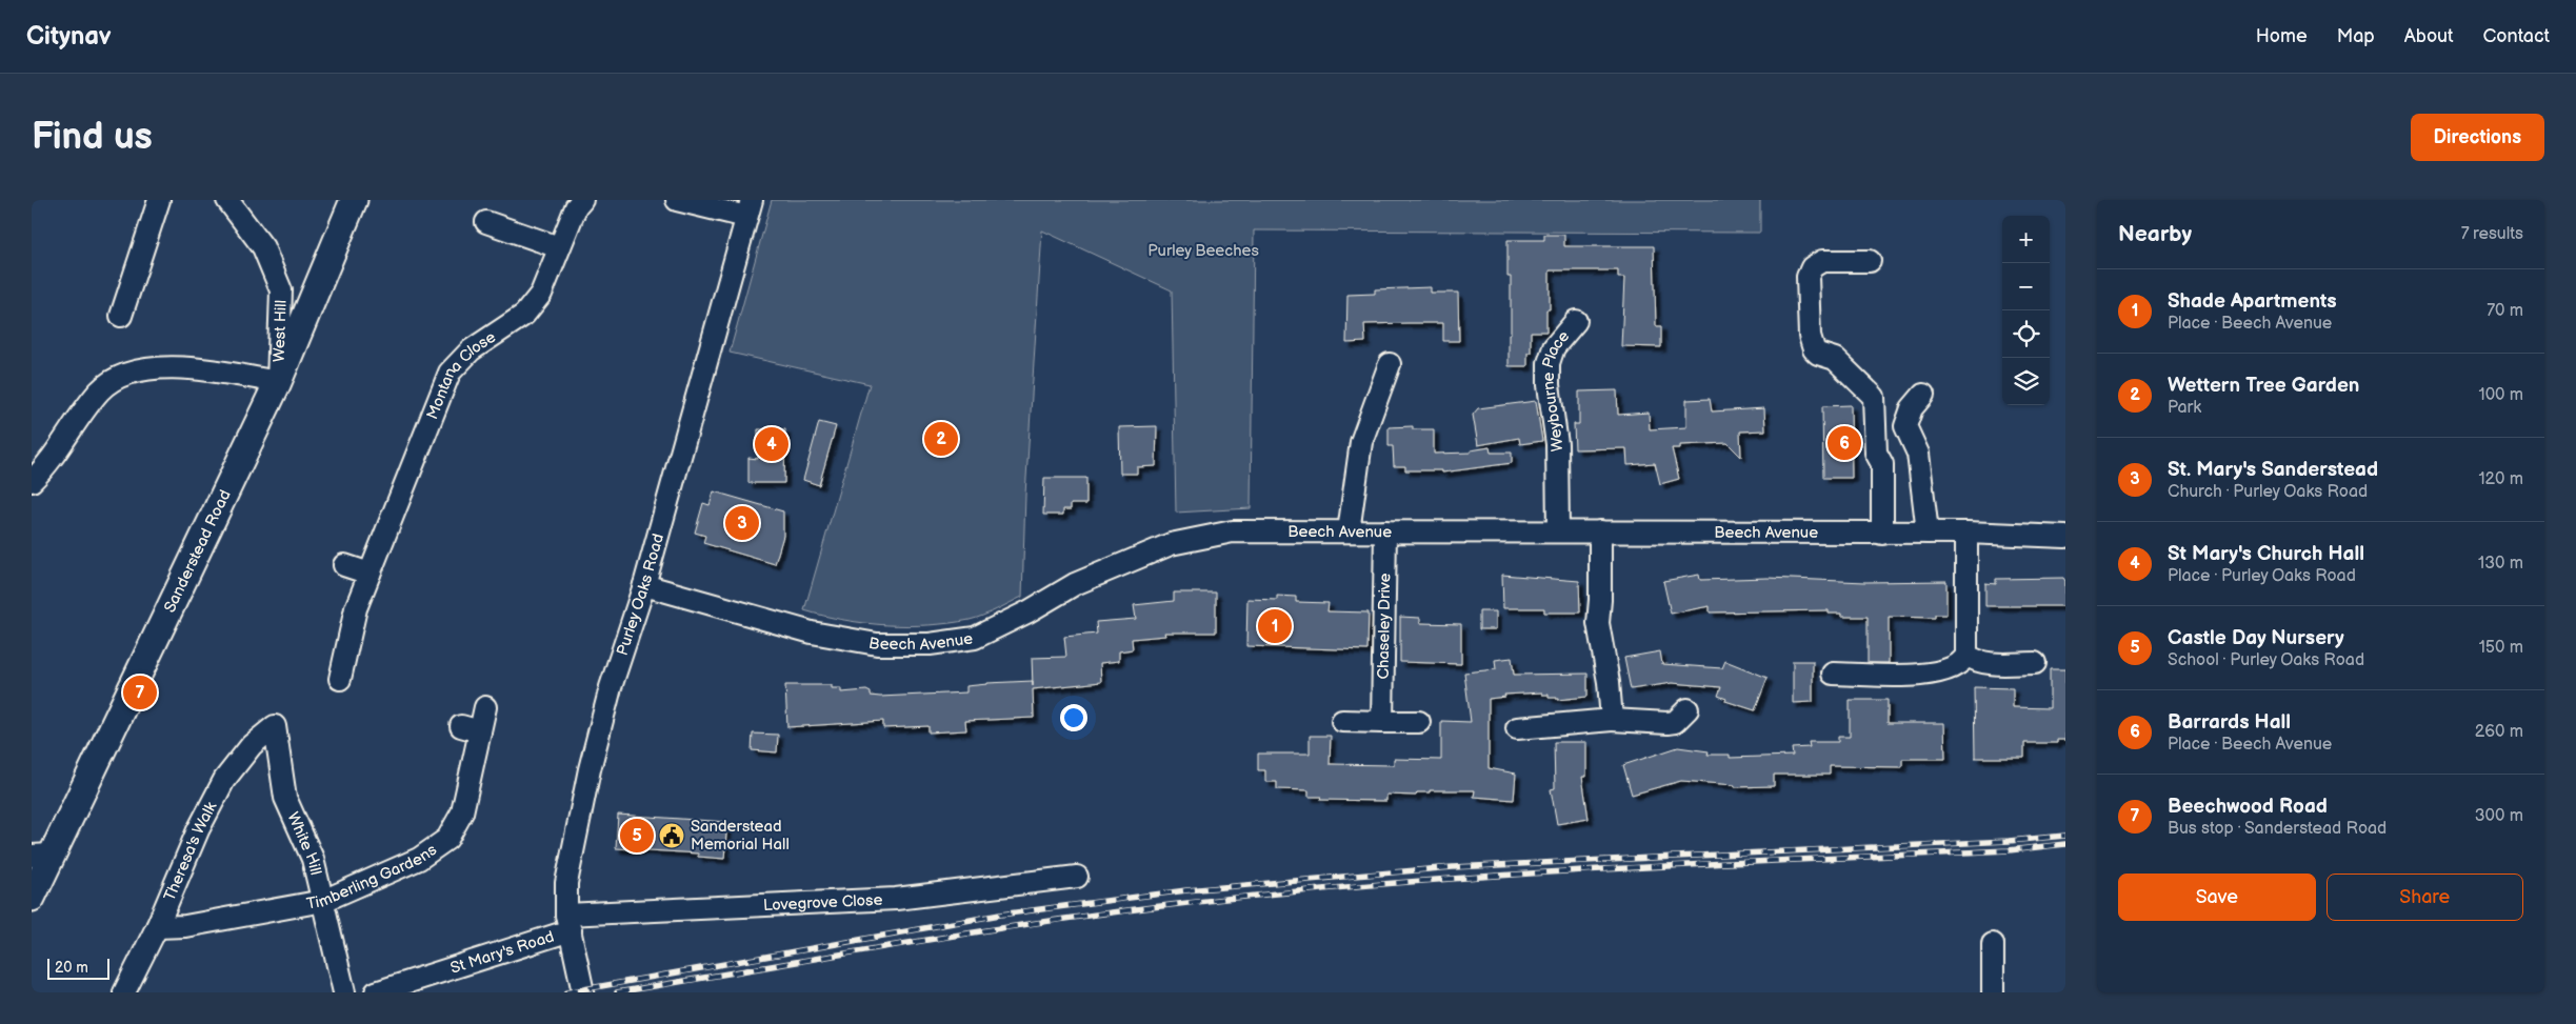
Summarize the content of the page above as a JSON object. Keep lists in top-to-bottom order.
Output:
{
  "streets": {
    "main road": ["Sanderstead Road"],
    "street": [
      "West Hill",
      "Montana Close",
      "Weybourne Place",
      "Beech Avenue",
      "Purley Oaks Road",
      "Chaseley Drive",
      "White Hill",
      "Theresa's Walk",
      "Timberling Gardens",
      "Lovegrove Close",
      "St Mary's Road"
    ]
  },
  "crossings": [
    ["West Hill", "Sanderstead Road"],
    ["Weybourne Place", "Beech Avenue"],
    ["Beech Avenue", "Purley Oaks Road"],
    ["Beech Avenue", "Chaseley Drive"],
    ["Purley Oaks Road", "Lovegrove Close"],
    ["Purley Oaks Road", "St Mary's Road"],
    ["White Hill", "Theresa's Walk"],
    ["White Hill", "Timberling Gardens"],
    ["Theresa's Walk", "Timberling Gardens"],
    ["Lovegrove Close", "St Mary's Road"]
  ],
  "parks": ["Purley Beeches"],
  "places": {
    "public building": ["Sanderstead Memorial Hall"]
  },
  "scale_bar": "20 m",
  "page": {
    "header": "Citynav",
    "nav": [
      "Home",
      "Map",
      "About",
      "Contact"
    ],
    "buttons": [
      "Directions",
      ["Save", "Share"]
    ],
    "title": "Find us",
    "heading": ["Nearby", "7 results"],
    "map_buttons": ["+", "−"],
    "list": [
      {
        "mark": "1",
        "name": "Shade Apartments",
        "note": "Place · Beech Avenue",
        "value": "70 m"
      },
      {
        "mark": "2",
        "name": "Wettern Tree Garden",
        "note": "Park",
        "value": "100 m"
      },
      {
        "mark": "3",
        "name": "St. Mary's Sanderstead",
        "note": "Church · Purley Oaks Road",
        "value": "120 m"
      },
      {
        "mark": "4",
        "name": "St Mary's Church Hall",
        "note": "Place · Purley Oaks Road",
        "value": "130 m"
      },
      {
        "mark": "5",
        "name": "Castle Day Nursery",
        "note": "School · Purley Oaks Road",
        "value": "150 m"
      },
      {
        "mark": "6",
        "name": "Barrards Hall",
        "note": "Place · Beech Avenue",
        "value": "260 m"
      },
      {
        "mark": "7",
        "name": "Beechwood Road",
        "note": "Bus stop · Sanderstead Road",
        "value": "300 m"
      }
    ],
    "pins": [
      "2",
      "6",
      "4",
      "3",
      "1",
      "7",
      "5"
    ],
    "scale": "20 m"
  }
}
